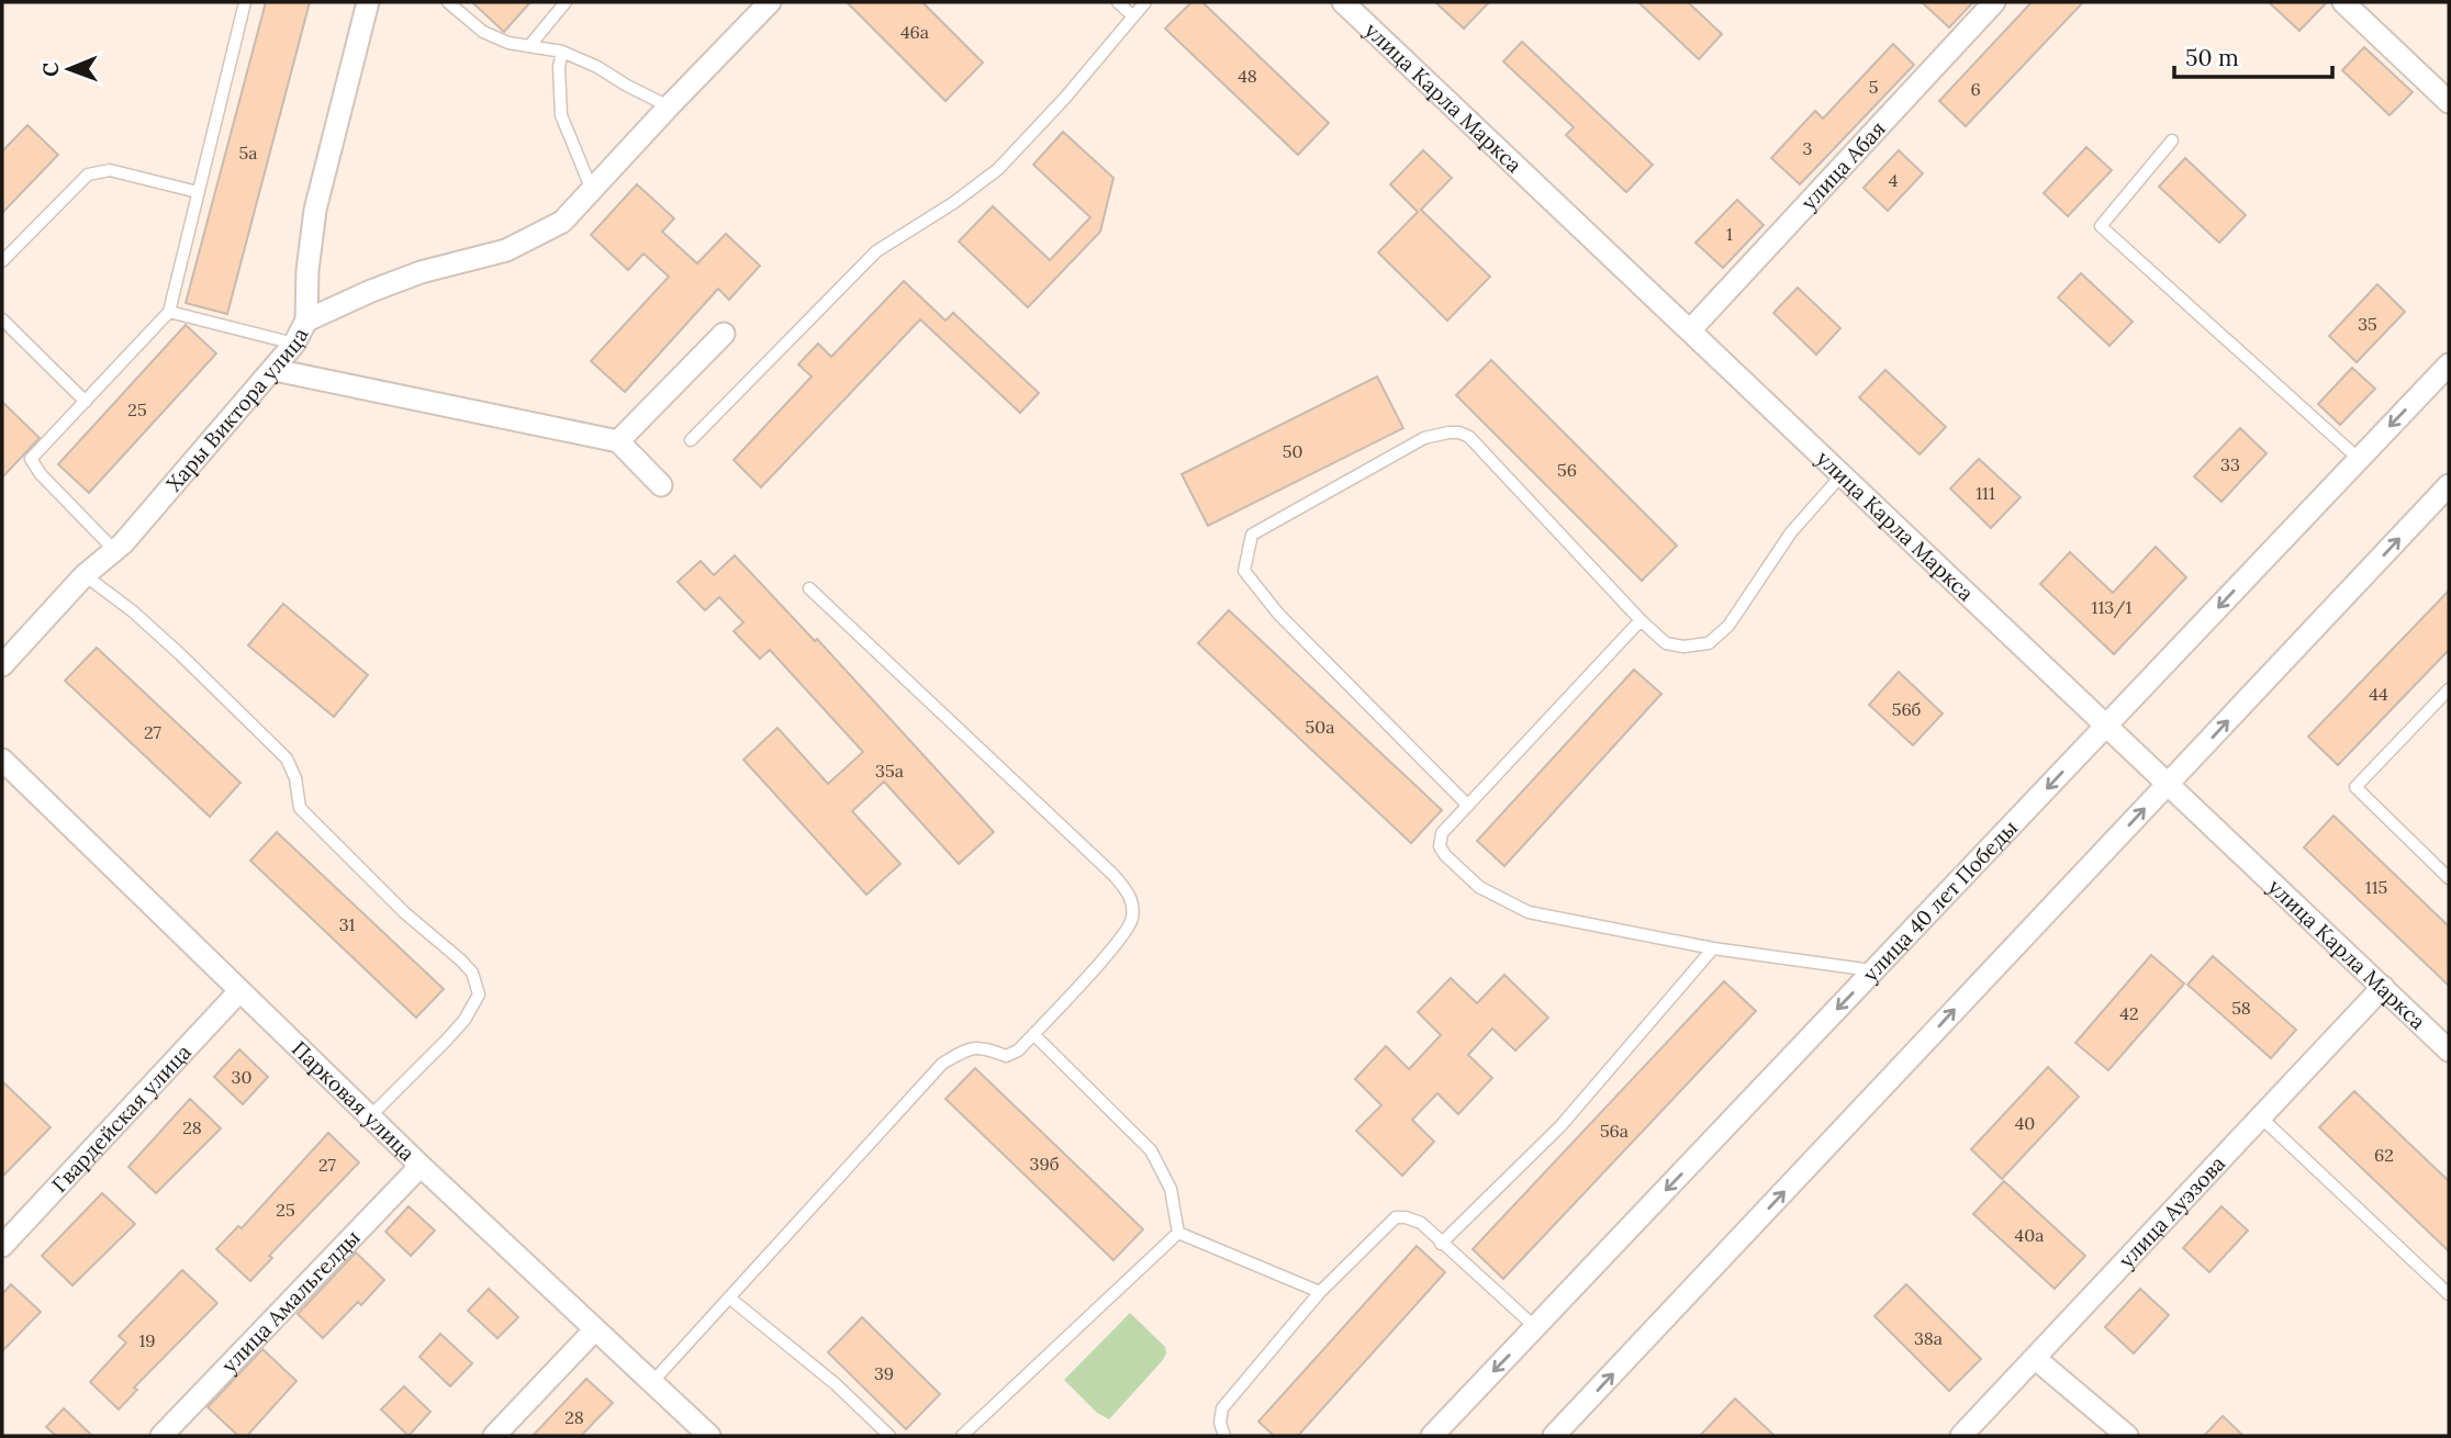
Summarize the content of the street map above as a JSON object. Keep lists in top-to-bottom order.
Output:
{
  "streets": {
    "street": [
      "улица Карла Маркса",
      "улица Абая",
      "Хары Виктора улица",
      "улица 40 лет Победы",
      "Парковая улица",
      "Гвардейская улица",
      "улица Ауэзова",
      "улица Амальгелды"
    ]
  },
  "crossings": [
    ["улица Карла Маркса", "улица Абая"],
    ["улица Карла Маркса", "улица 40 лет Победы"],
    ["улица Карла Маркса", "улица Ауэзова"],
    ["Парковая улица", "Гвардейская улица"],
    ["Парковая улица", "улица Амальгелды"]
  ],
  "house_numbers": [
    "46а",
    "48",
    "5",
    "6",
    "3",
    "5а",
    "4",
    "1",
    "35",
    "25",
    "50",
    "33",
    "56",
    "111",
    "113/1",
    "44",
    "56б",
    "50а",
    "27",
    "35а",
    "115",
    "31",
    "58",
    "42",
    "30",
    "40",
    "28",
    "56а",
    "62",
    "39б",
    "27",
    "25",
    "40а",
    "38а",
    "19",
    "39",
    "28"
  ],
  "scale_bar": "50 m",
  "north": "left"
}
